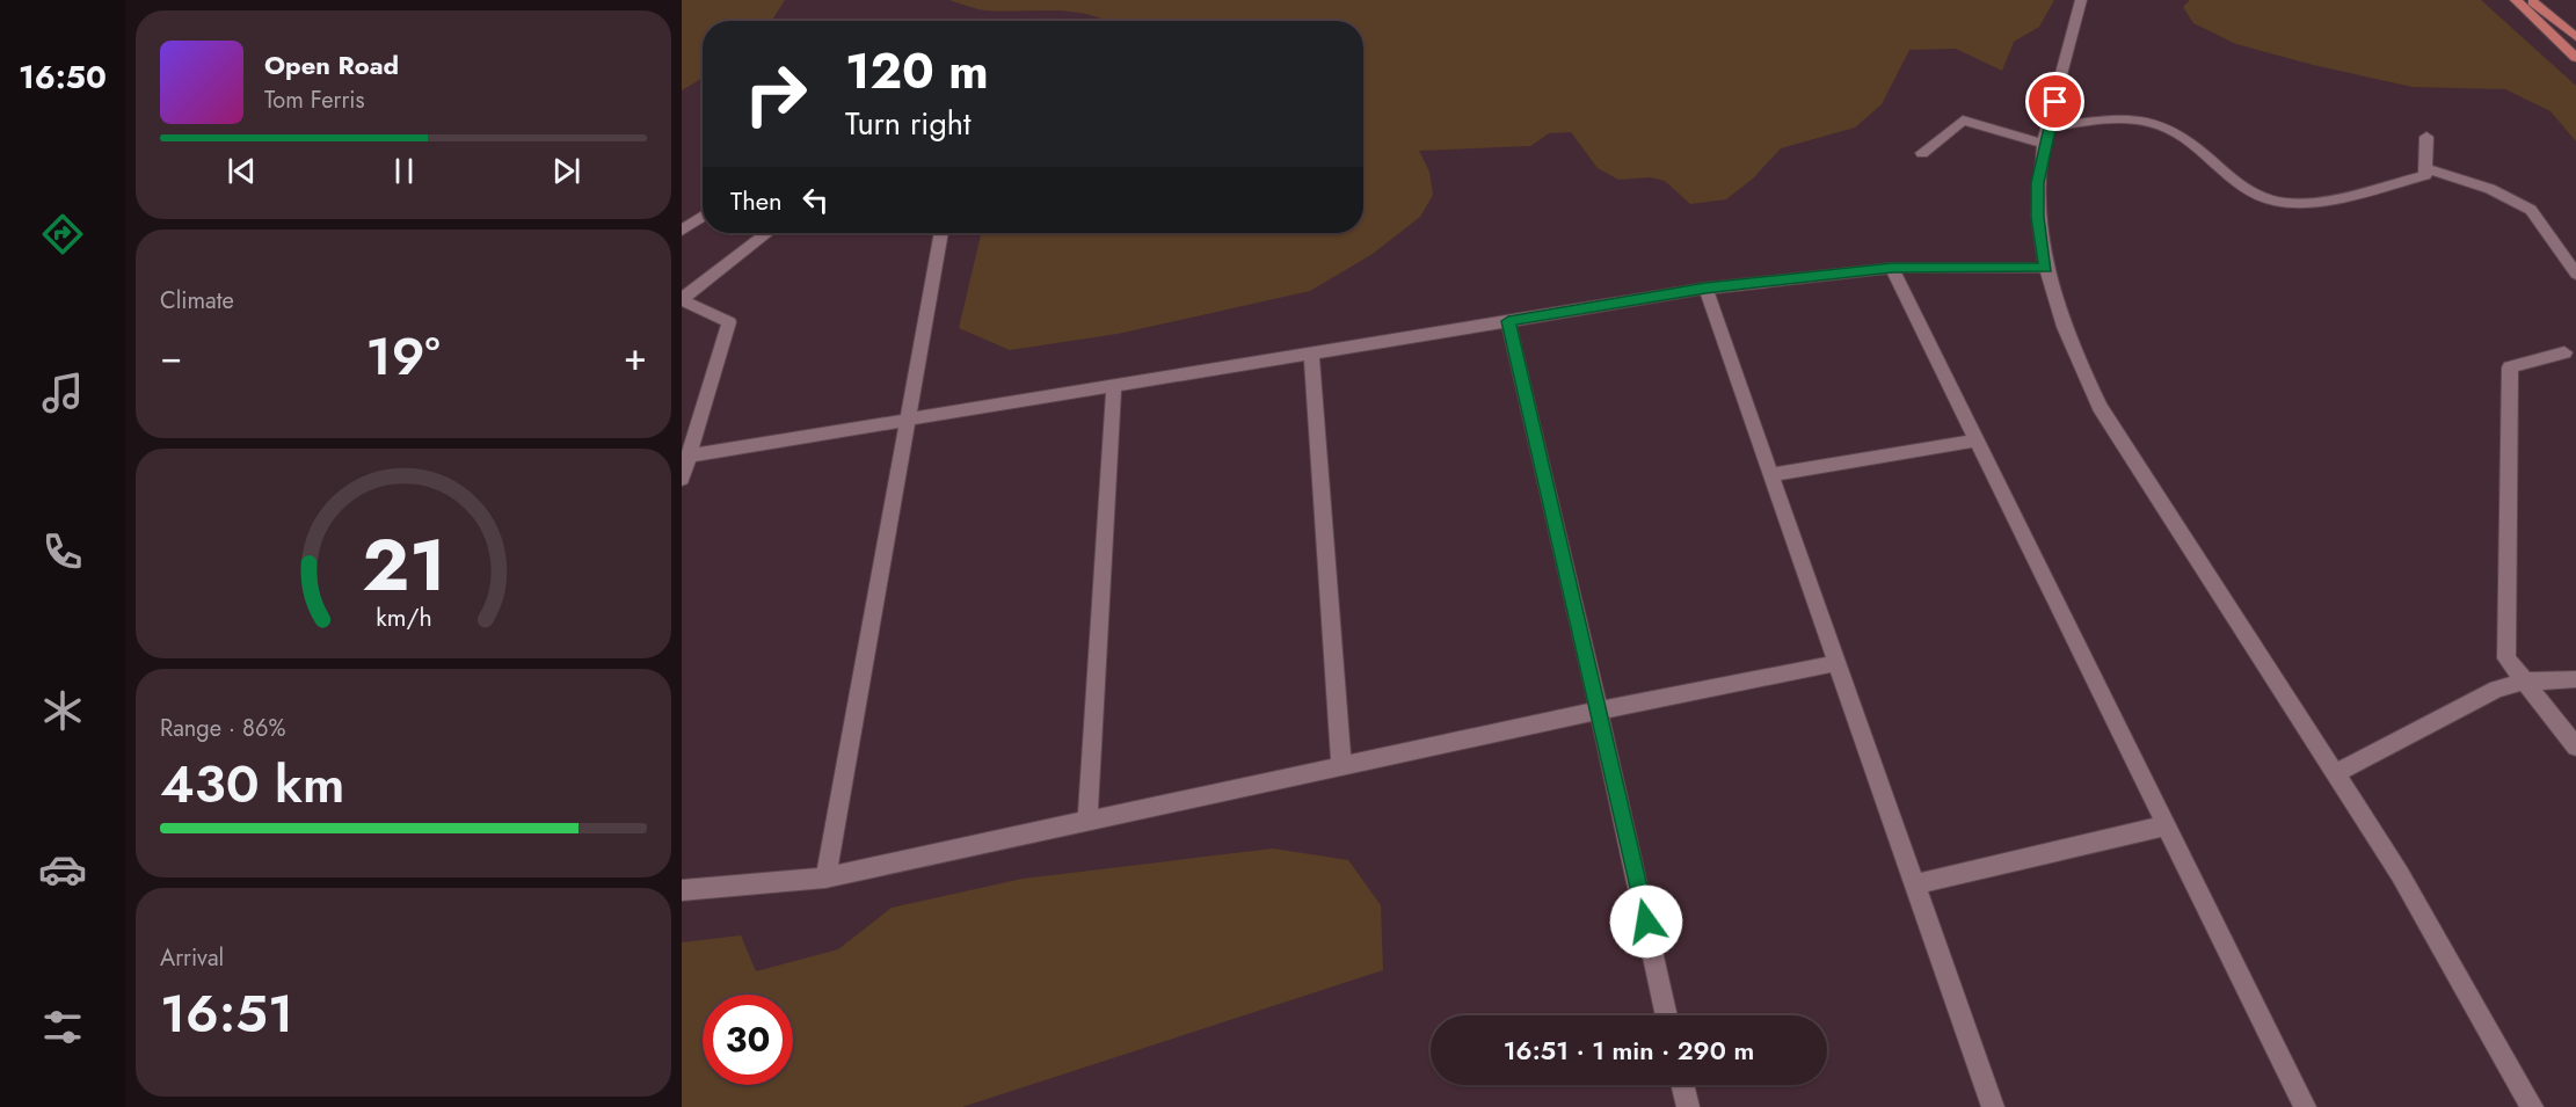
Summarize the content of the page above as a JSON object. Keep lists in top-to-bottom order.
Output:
{
  "page": {
    "tabs": "16:50",
    "turn": ["120 m", "Turn right"],
    "song": ["Open Road", "Tom Ferris"],
    "then": "Then",
    "tile": [
      "Climate",
      ["Range · 86%", "430 km"],
      ["Arrival", "16:51"]
    ],
    "heat": ["−", "19°", "+"],
    "limit": "30",
    "trip": "16:51 · 1 min · 290 m",
    "gauge": ["21", "km/h"]
  }
}
